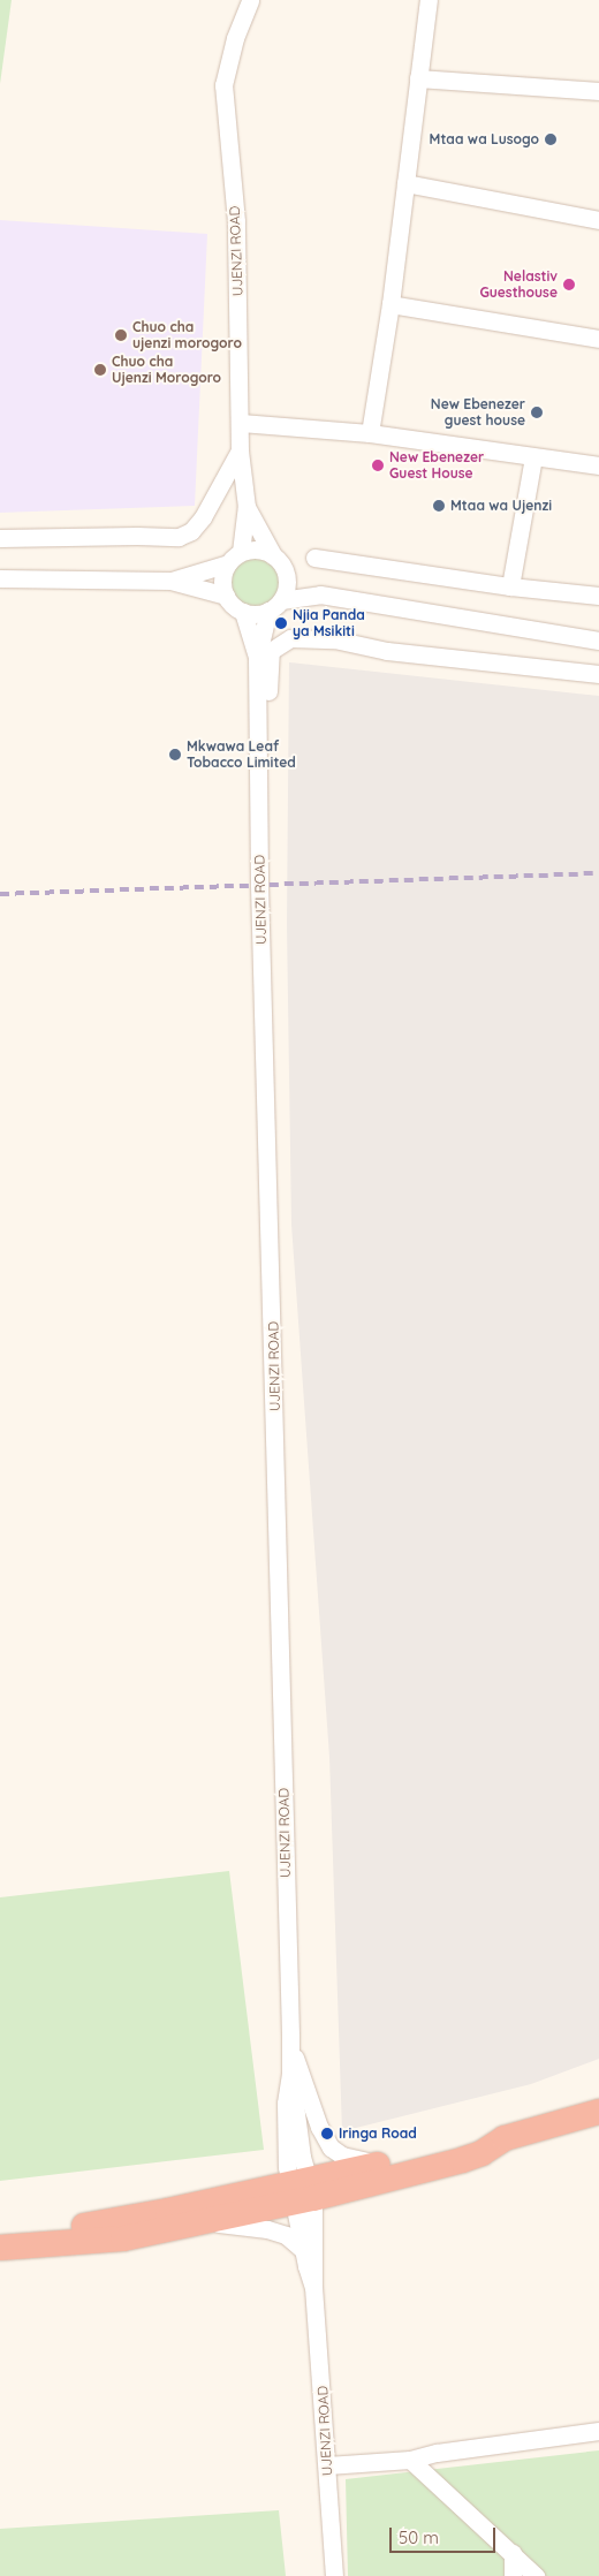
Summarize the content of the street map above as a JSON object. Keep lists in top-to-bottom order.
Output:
{
  "streets": {
    "street": ["UJENZI ROAD"]
  },
  "places": [
    "Mtaa wa Lusogo",
    "Nelastiv Guesthouse",
    "Chuo cha ujenzi morogoro",
    "Chuo cha Ujenzi Morogoro",
    "New Ebenezer guest house",
    "New Ebenezer Guest House",
    "Mtaa wa Ujenzi",
    "Njia Panda ya Msikiti",
    "Mkwawa Leaf Tobacco Limited",
    "Iringa Road"
  ],
  "scale_bar": "50 m"
}
